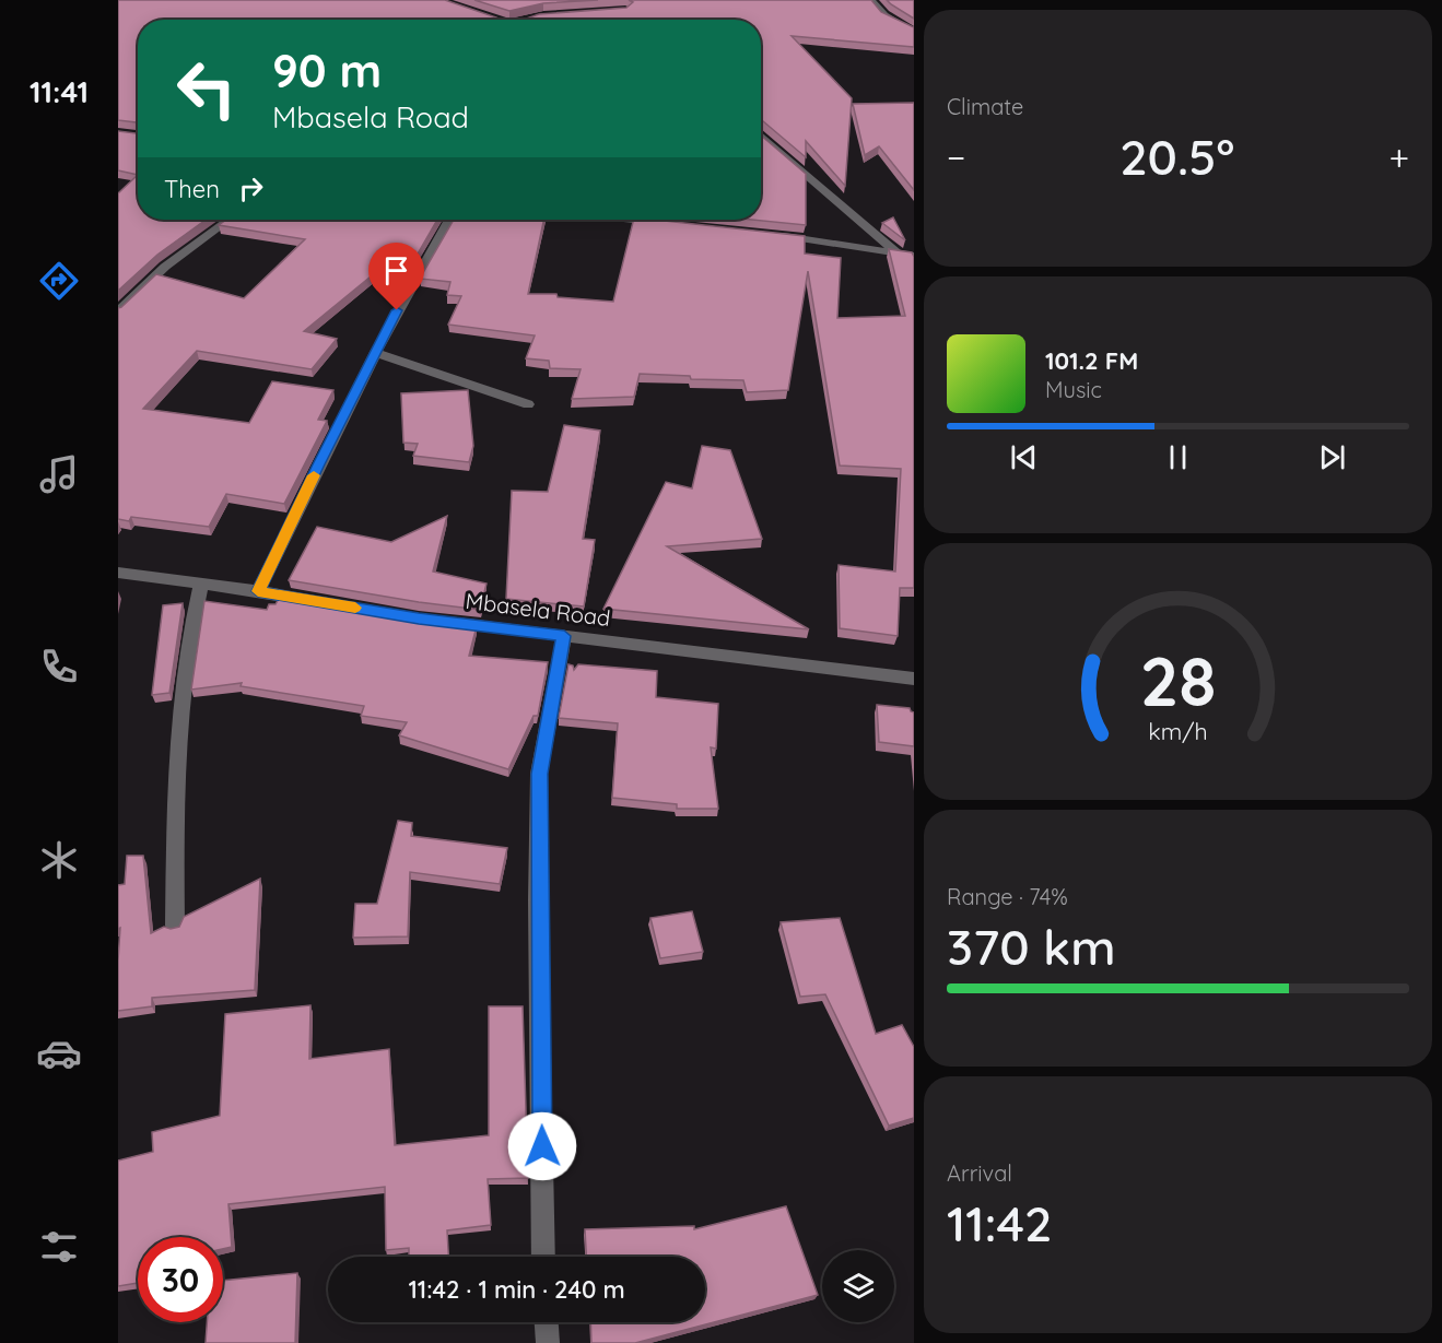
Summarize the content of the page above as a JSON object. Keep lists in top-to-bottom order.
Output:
{
  "streets": {
    "street": ["Mbasela Road"]
  },
  "page": {
    "tabs": "11:41",
    "tile": [
      "Climate",
      ["Range · 74%", "370 km"],
      ["Arrival", "11:42"]
    ],
    "turn": ["90 m", "Mbasela Road"],
    "heat": ["−", "20.5°", "+"],
    "then": "Then",
    "song": ["101.2 FM", "Music"],
    "limit": "30",
    "trip": "11:42 · 1 min · 240 m",
    "gauge": ["28", "km/h"]
  }
}
